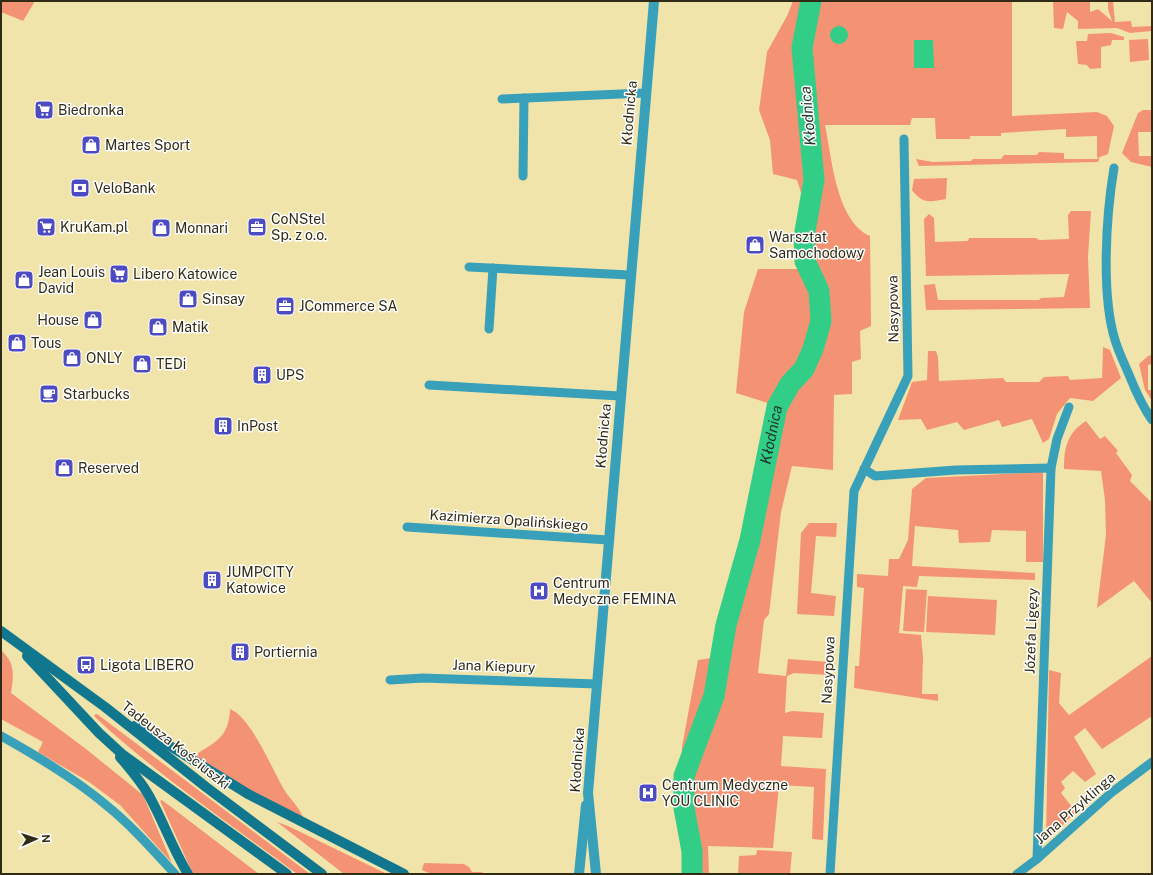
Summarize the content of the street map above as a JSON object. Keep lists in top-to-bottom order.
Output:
{
  "streets": {
    "main road": ["Tadeusza Kościuszki"],
    "street": [
      "Kłodnicka",
      "Nasypowa",
      "Kazimierza Opalińskiego",
      "Józefa Ligęzy",
      "Jana Kiepury",
      "Jana Przyklinga"
    ]
  },
  "crossings": [
    ["Kłodnicka", "Kazimierza Opalińskiego"],
    ["Kłodnicka", "Jana Kiepury"],
    ["Józefa Ligęzy", "Jana Przyklinga"]
  ],
  "water": ["Kłodnica"],
  "places": {
    "supermarket": ["Biedronka", "KruKam.pl", "Libero Katowice"],
    "shop": [
      "Martes Sport",
      "Monnari",
      "Warsztat Samochodowy",
      "Jean Louis David",
      "Sinsay",
      "House",
      "Matik",
      "Tous",
      "ONLY",
      "TEDi",
      "Reserved"
    ],
    "bank": ["VeloBank"],
    "office": ["CoNStel Sp. z o.o.", "JCommerce SA"],
    "building": [
      "UPS",
      "InPost",
      "JUMPCITY Katowice",
      "Portiernia"
    ],
    "cafe": ["Starbucks"],
    "hospital": ["Centrum Medyczne FEMINA", "Centrum Medyczne YOU CLINIC"],
    "bus stop": ["Ligota LIBERO"]
  },
  "north": "right"
}
